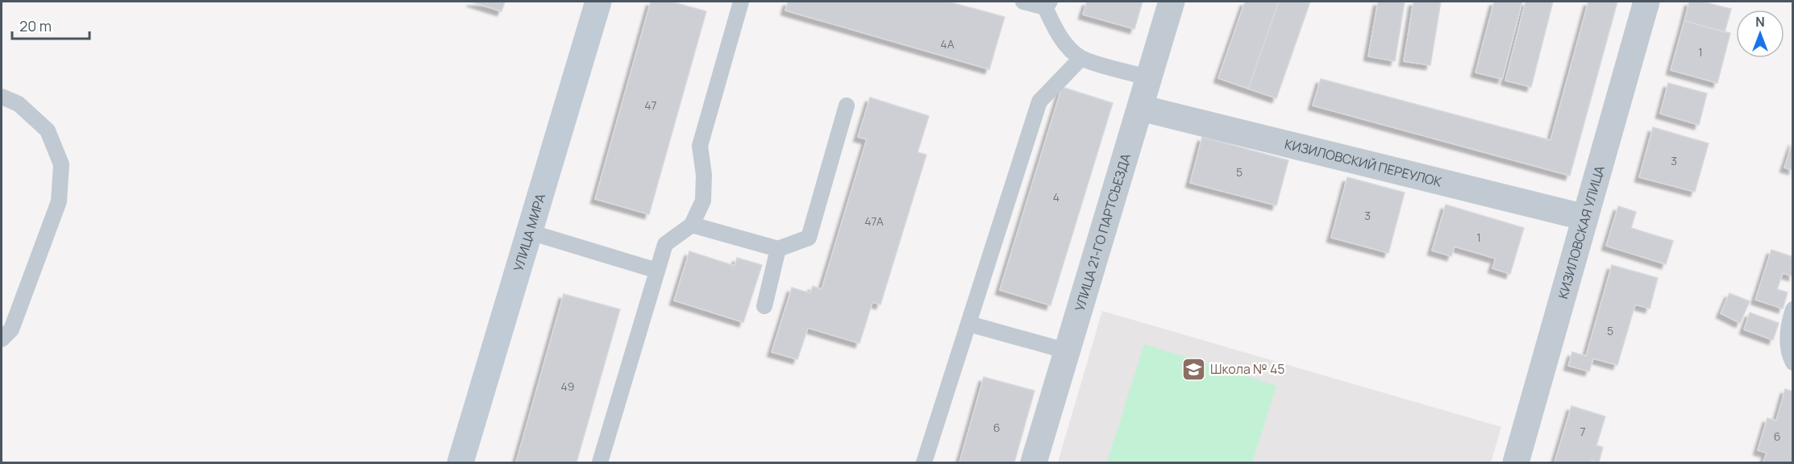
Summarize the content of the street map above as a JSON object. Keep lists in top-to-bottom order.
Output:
{
  "streets": {
    "street": [
      "КИЗИЛОВСКИЙ ПЕРЕУЛОК",
      "УЛИЦА МИРА",
      "УЛИЦА 21-ГО ПАРТСЪЕЗДА",
      "КИЗИЛОВСКАЯ УЛИЦА"
    ]
  },
  "crossings": [
    ["КИЗИЛОВСКИЙ ПЕРЕУЛОК", "УЛИЦА 21-ГО ПАРТСЪЕЗДА"],
    ["КИЗИЛОВСКИЙ ПЕРЕУЛОК", "КИЗИЛОВСКАЯ УЛИЦА"]
  ],
  "places": {
    "school or university": ["Школа № 45"]
  },
  "house_numbers": [
    "4А",
    "1",
    "47",
    "3",
    "5",
    "4",
    "3",
    "47А",
    "1",
    "5",
    "49",
    "6",
    "7",
    "6"
  ],
  "scale_bar": "20 m",
  "north": "top"
}
